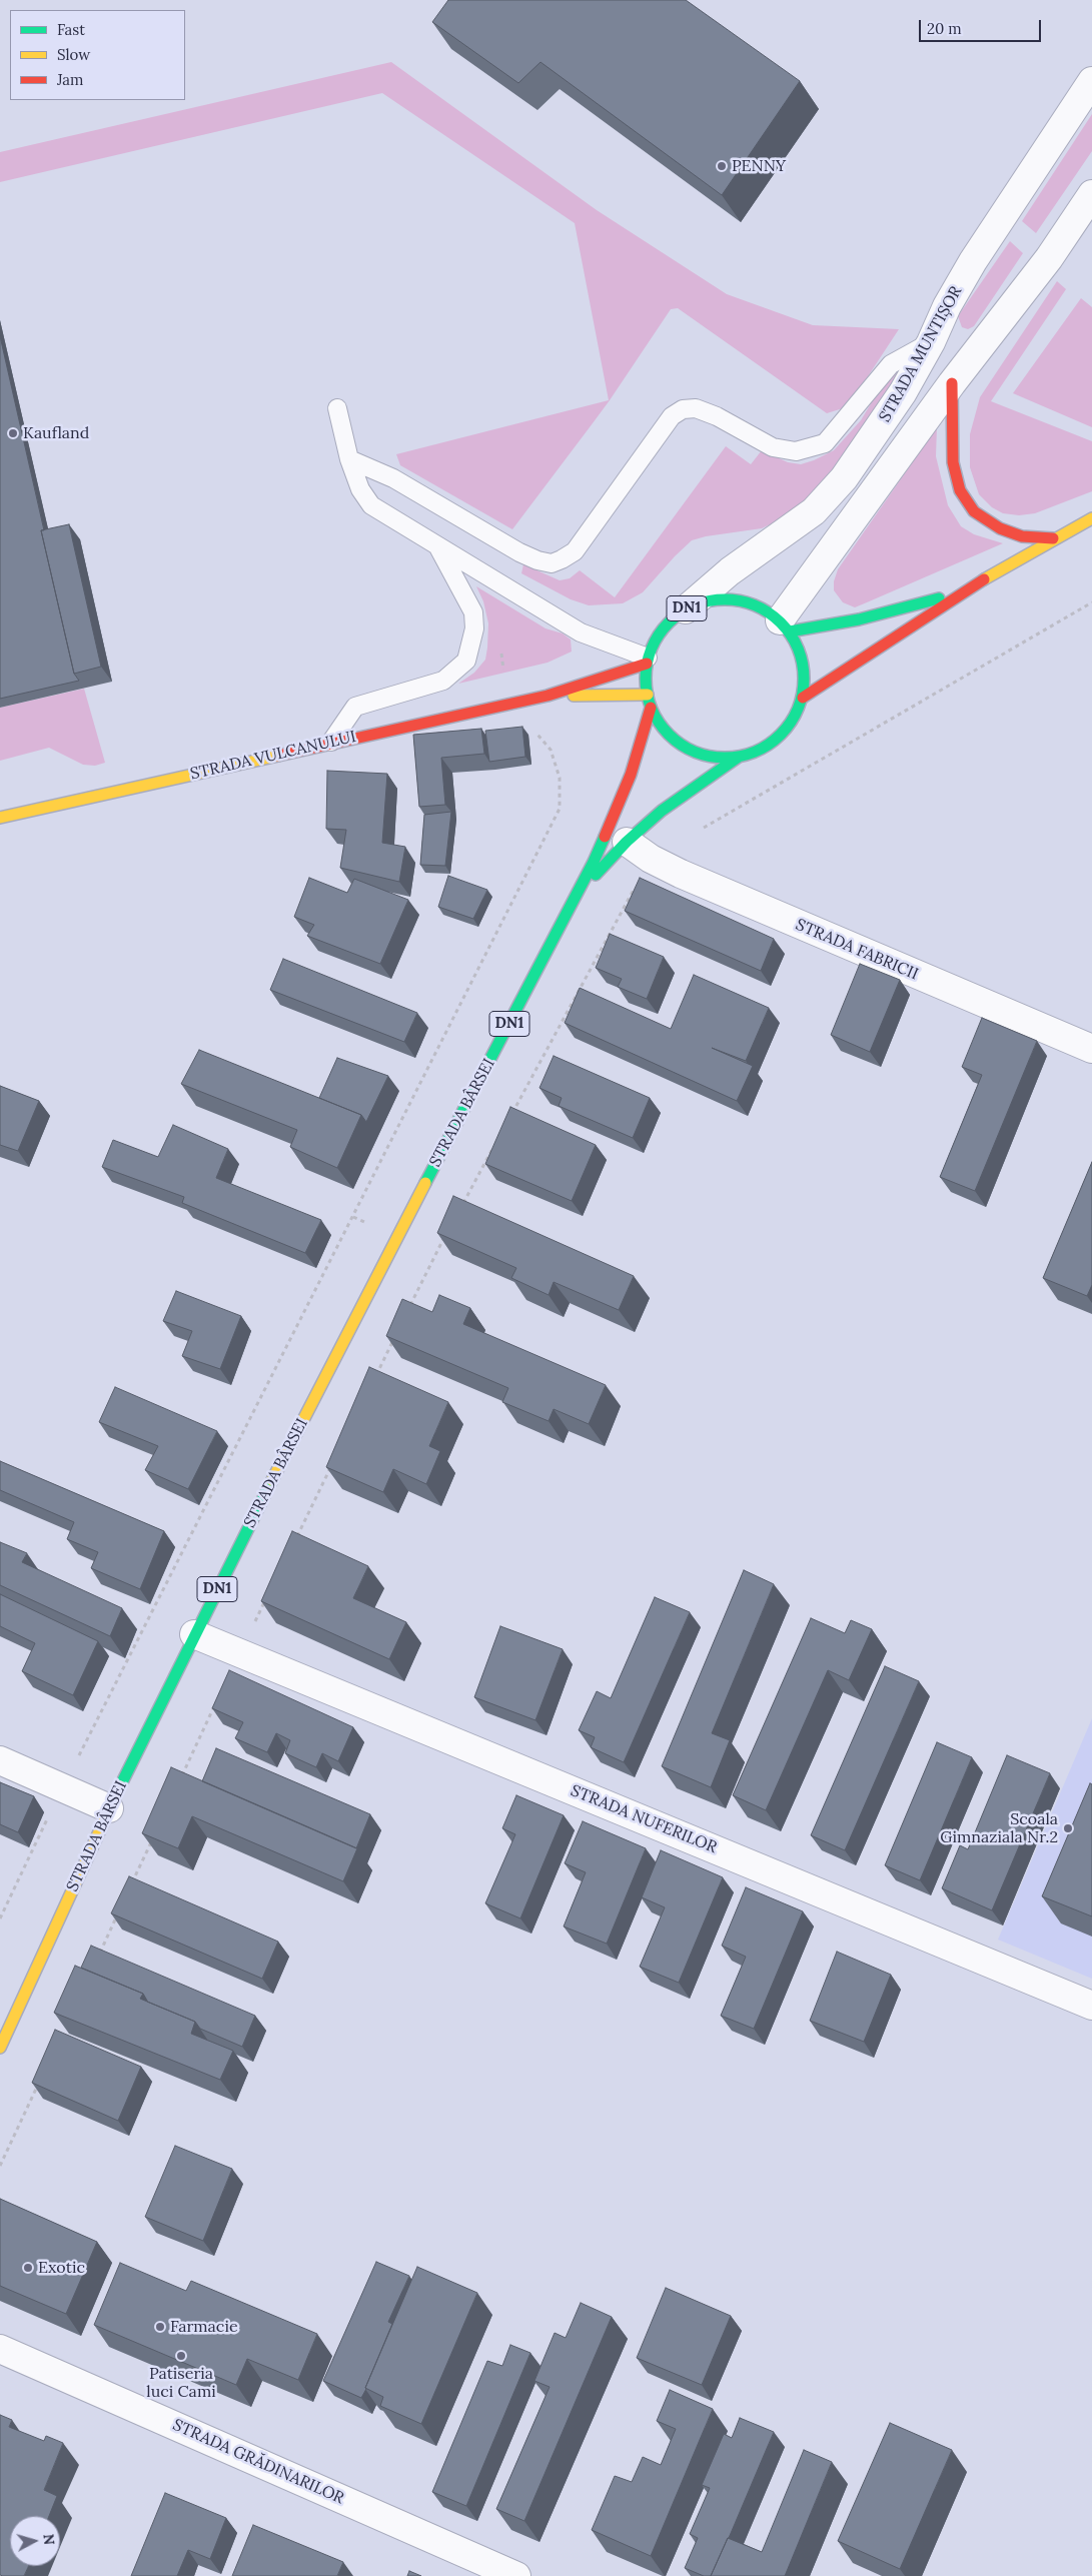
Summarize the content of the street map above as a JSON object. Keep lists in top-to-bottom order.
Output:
{
  "streets": {
    "main road": ["DN1", "STRADA VULCANULUI", "STRADA BÂRSEI"],
    "street": [
      "STRADA MUNTIȘOR",
      "STRADA FABRICII",
      "STRADA NUFERILOR",
      "STRADA GRĂDINARILOR"
    ]
  },
  "crossings": [
    ["STRADA MUNTIȘOR", "DN1"],
    ["STRADA MUNTIȘOR", "STRADA VULCANULUI"],
    ["STRADA MUNTIȘOR", "STRADA BÂRSEI"],
    ["DN1", "STRADA VULCANULUI"],
    ["DN1", "STRADA BÂRSEI"],
    ["STRADA VULCANULUI", "STRADA BÂRSEI"],
    ["STRADA FABRICII", "STRADA BÂRSEI"],
    ["STRADA BÂRSEI", "STRADA NUFERILOR"]
  ],
  "places": [
    "PENNY",
    "Kaufland",
    "Scoala Gimnaziala Nr.2",
    "Exotic",
    "Farmacie",
    "Patiseria luci Cami"
  ],
  "legend": ["Fast", "Slow", "Jam"],
  "scale_bar": "20 m",
  "north": "right"
}
